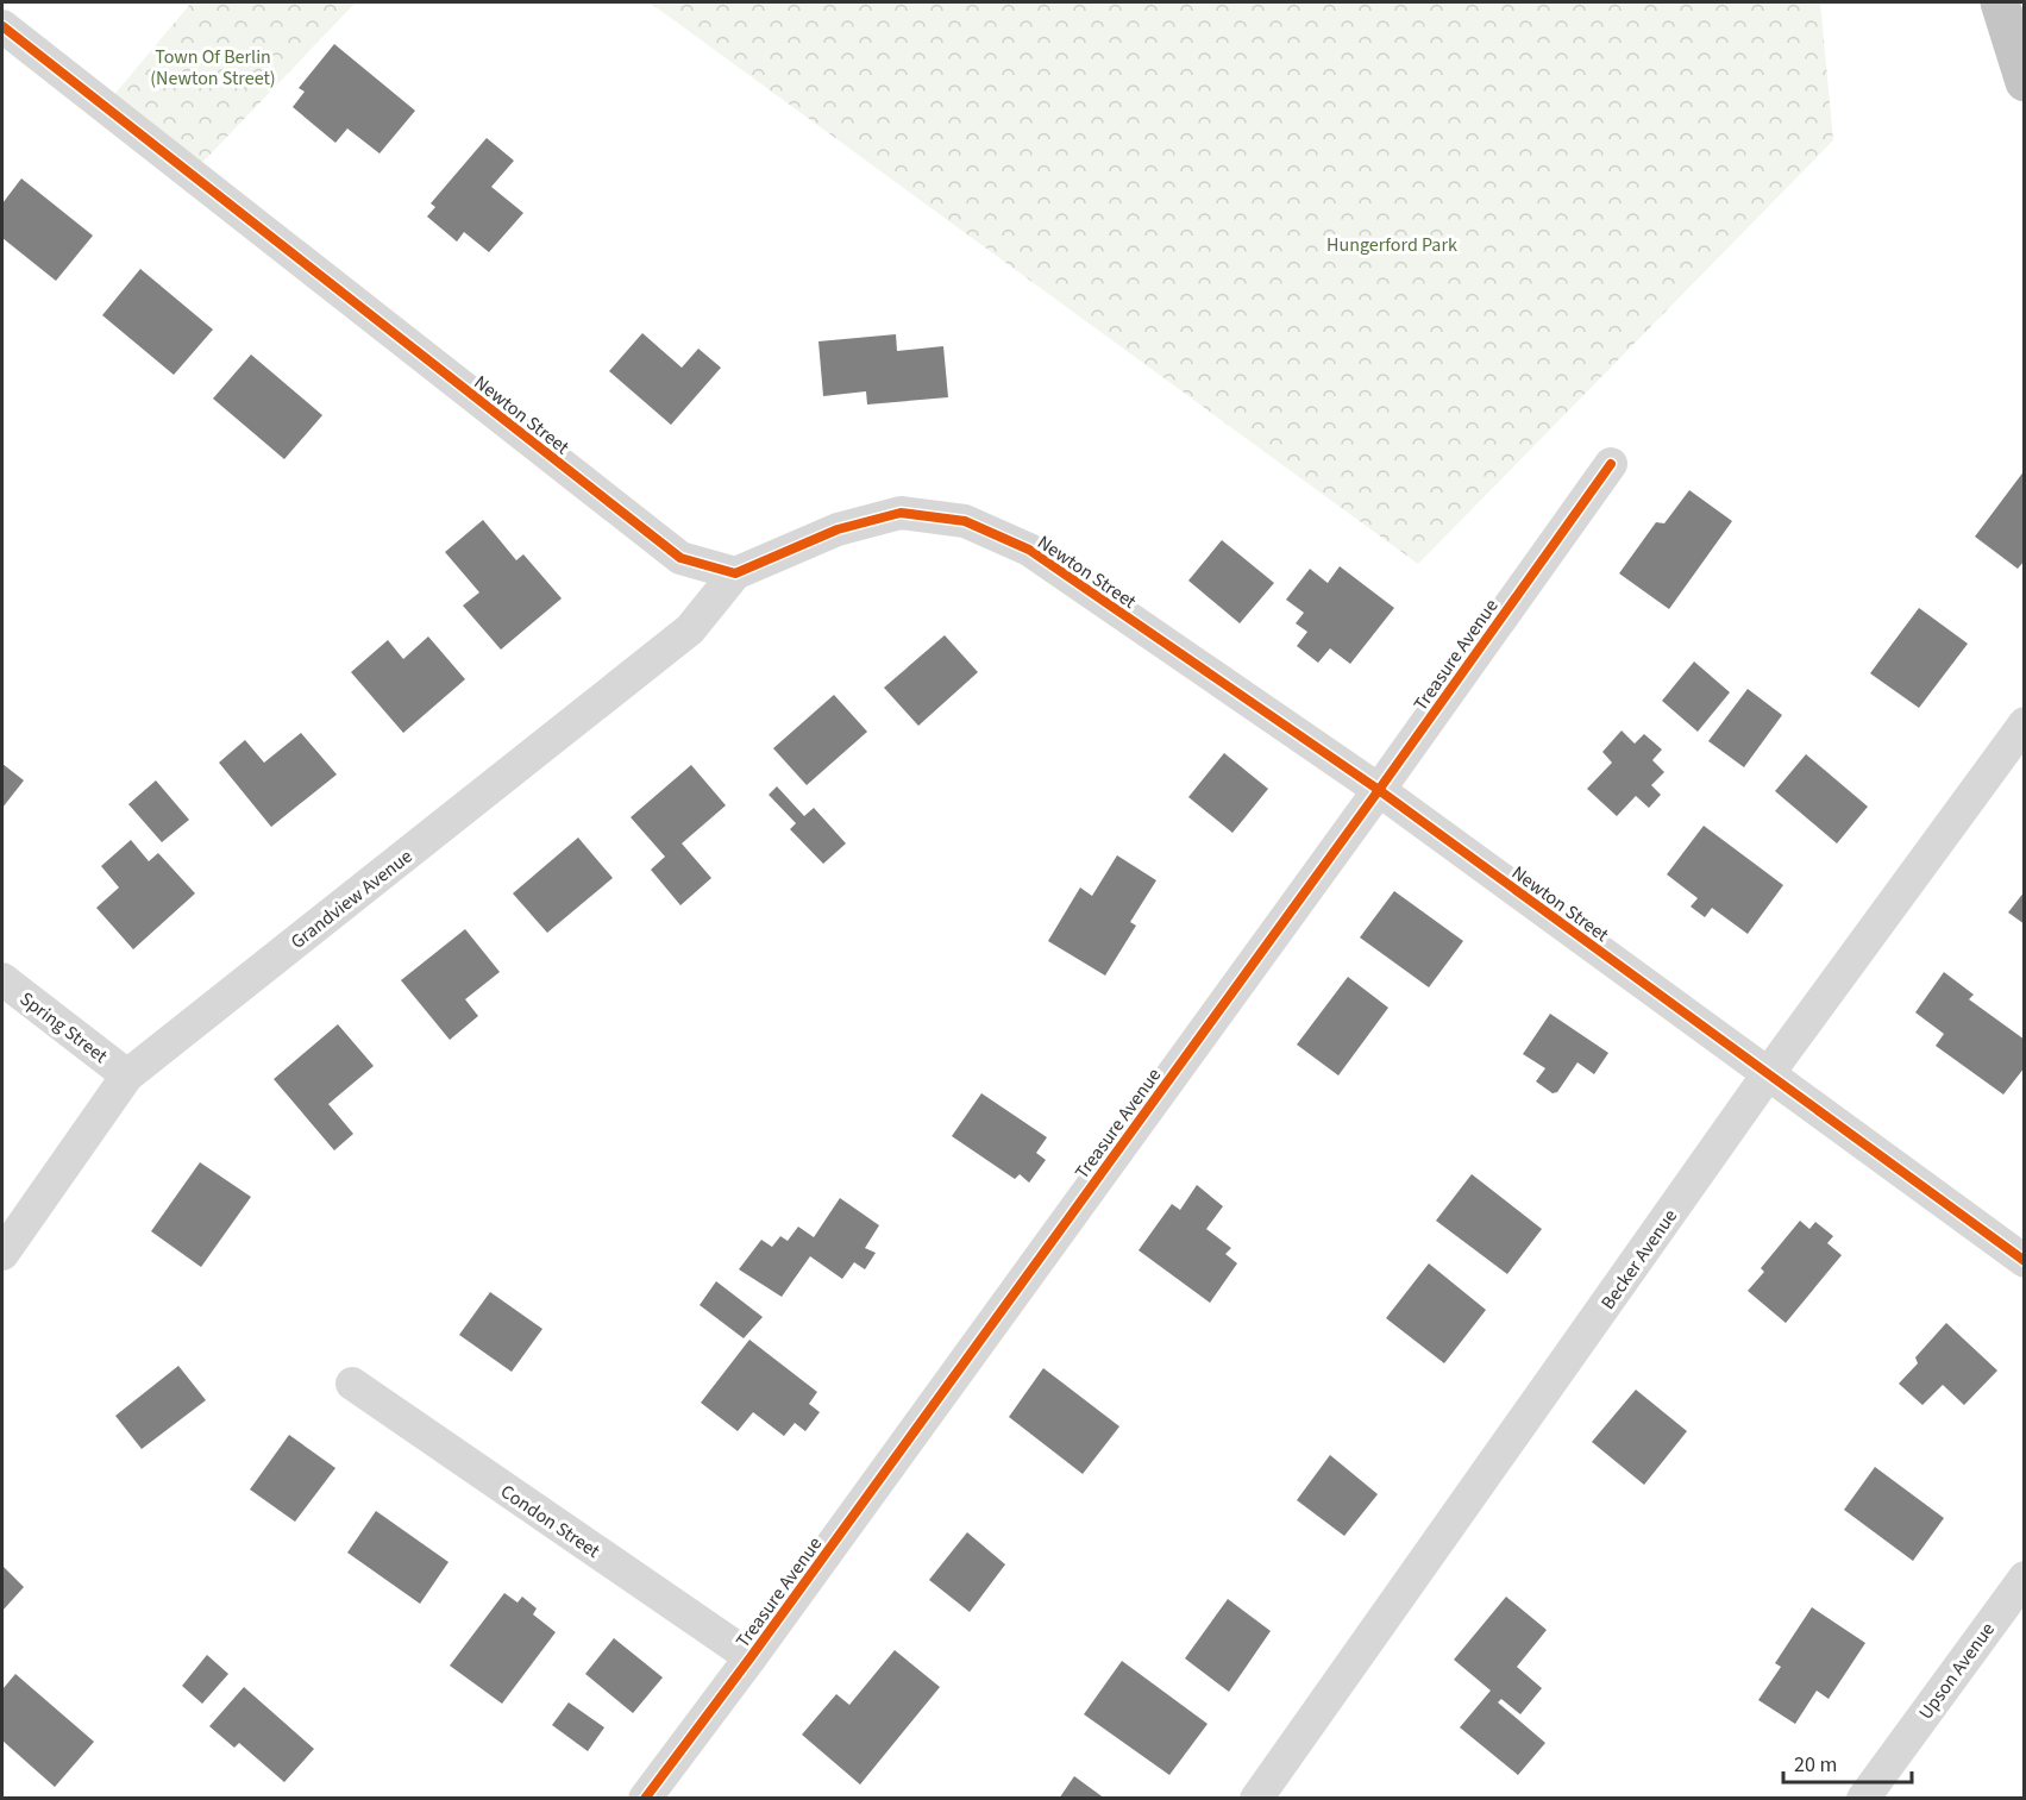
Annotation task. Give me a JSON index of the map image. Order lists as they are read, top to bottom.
{
  "streets": {
    "street": [
      "Newton Street",
      "Treasure Avenue",
      "Grandview Avenue",
      "Spring Street",
      "Becker Avenue",
      "Condon Street",
      "Upson Avenue"
    ]
  },
  "crossings": [
    ["Newton Street", "Treasure Avenue"],
    ["Newton Street", "Grandview Avenue"],
    ["Newton Street", "Becker Avenue"],
    ["Treasure Avenue", "Condon Street"],
    ["Grandview Avenue", "Spring Street"]
  ],
  "parks": ["Town Of Berlin (Newton Street)", "Hungerford Park"],
  "scale_bar": "20 m"
}
